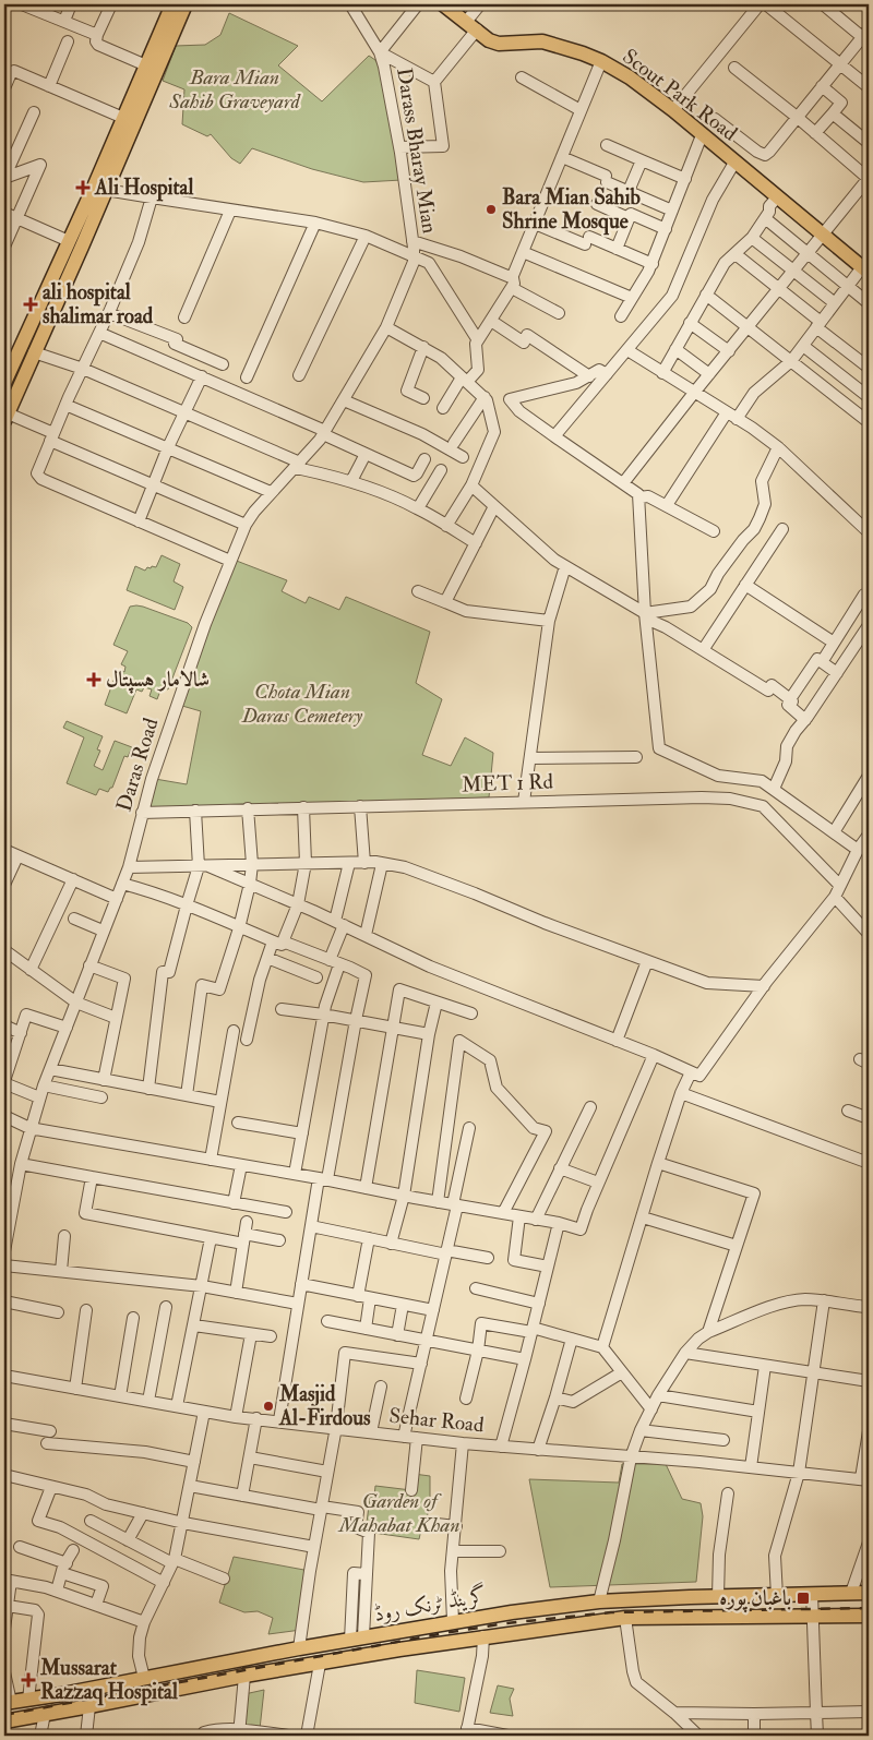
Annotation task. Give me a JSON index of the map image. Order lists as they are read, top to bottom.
{
  "streets": {
    "main road": ["Scout Park Road", "گرینڈ ٹرنک روڈ"],
    "street": [
      "Darass Bharay Mian",
      "Daras Road",
      "MET 1 Rd",
      "Sehar Road"
    ]
  },
  "crossings": [
    ["Darass Bharay Mian", "Daras Road"],
    ["Daras Road", "MET 1 Rd"]
  ],
  "parks": ["Bara Mian Sahib Graveyard", "Chota Mian Daras Cemetery", "Garden of Mahabat Khan"],
  "places": {
    "health": [
      "Ali Hospital",
      "ali hospital shalimar road",
      "شالامار ہسپتال",
      "Mussarat Razzaq Hospital"
    ],
    "other": ["Bara Mian Sahib Shrine Mosque", "Masjid Al-Firdous"],
    "transit": ["باغبان پورہ"]
  }
}
